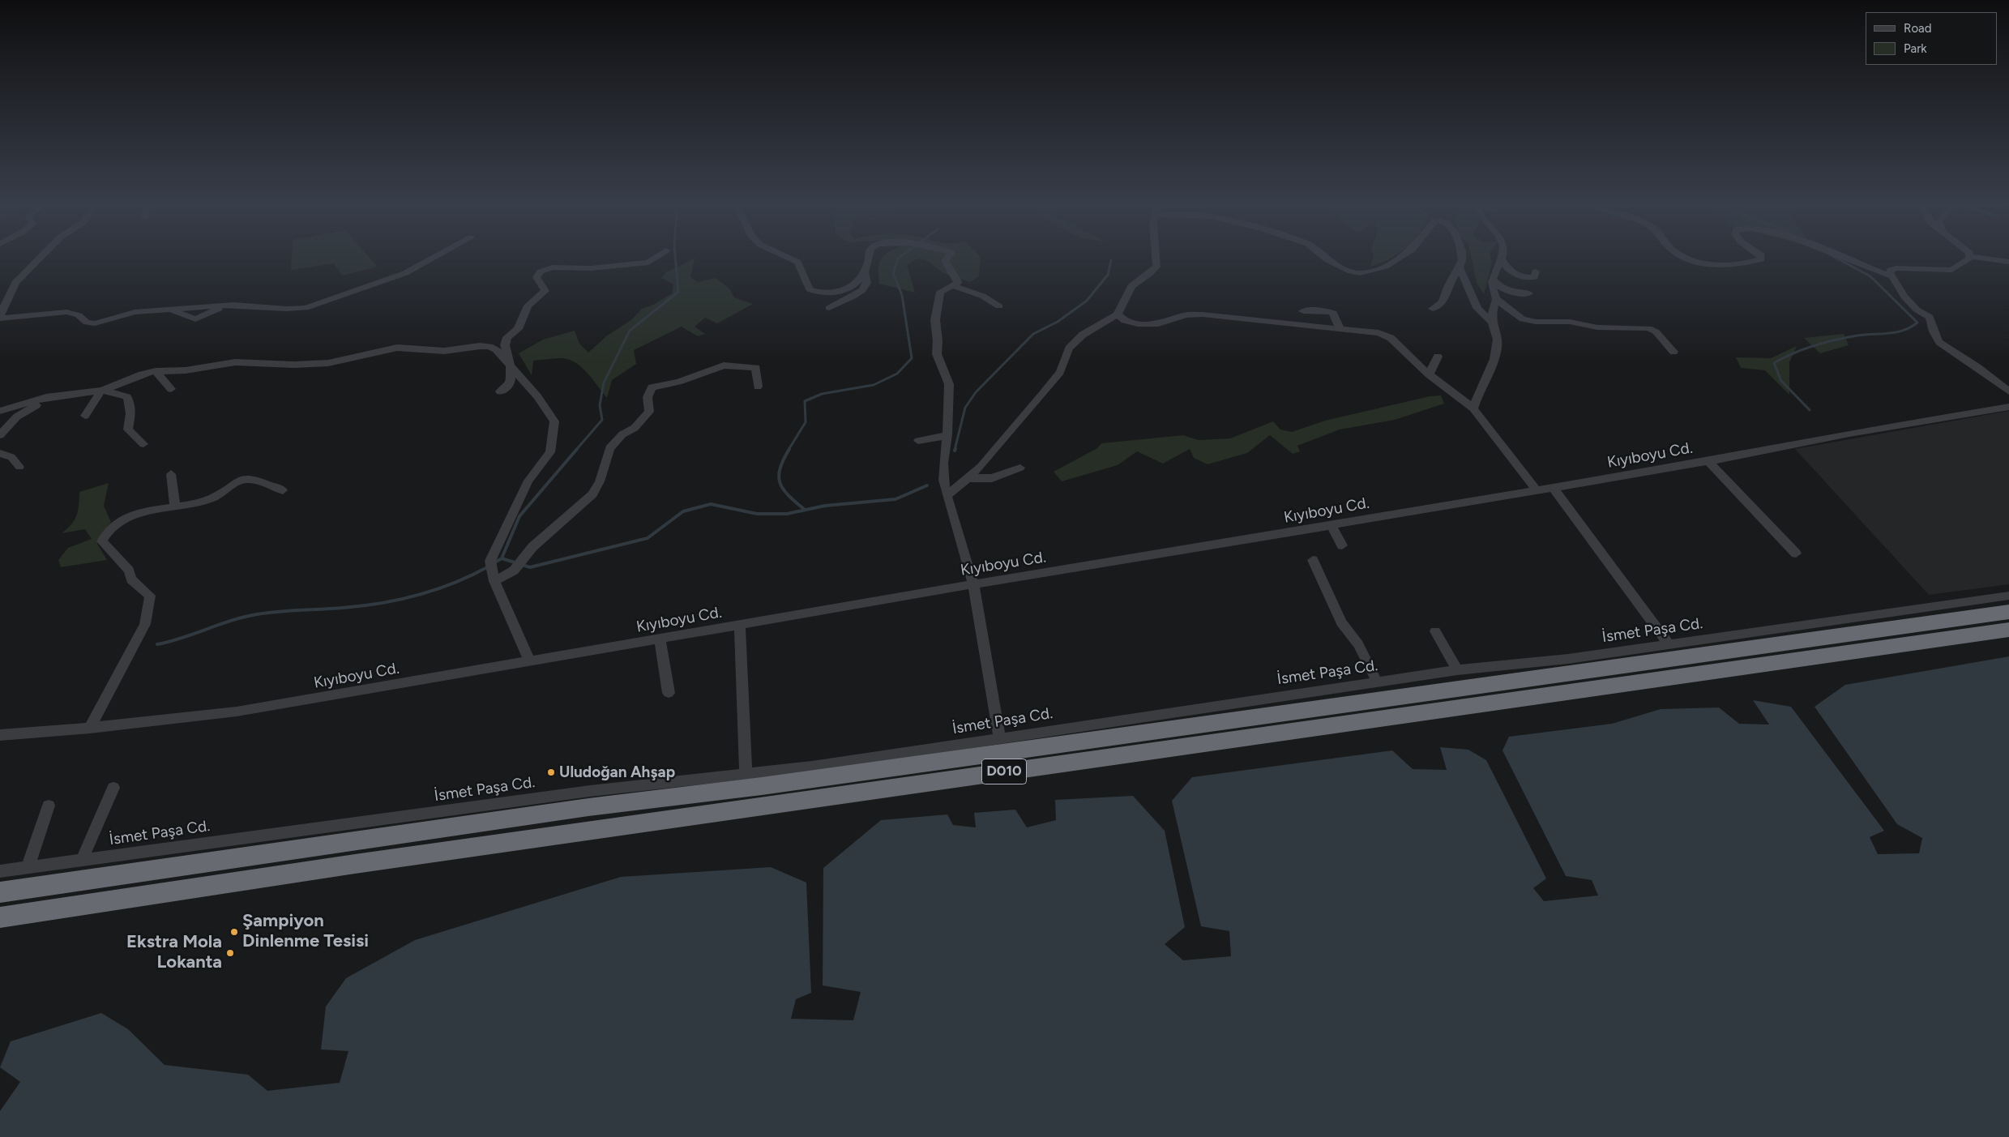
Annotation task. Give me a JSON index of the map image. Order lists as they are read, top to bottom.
{
  "streets": {
    "highway": ["D010"],
    "street": ["Kıyıboyu Cd.", "İsmet Paşa Cd."]
  },
  "places": ["Uludoǧan Ahşap", "Şampiyon Dinlenme Tesisi", "Ekstra Mola Lokanta"],
  "legend": ["Road", "Park"]
}
